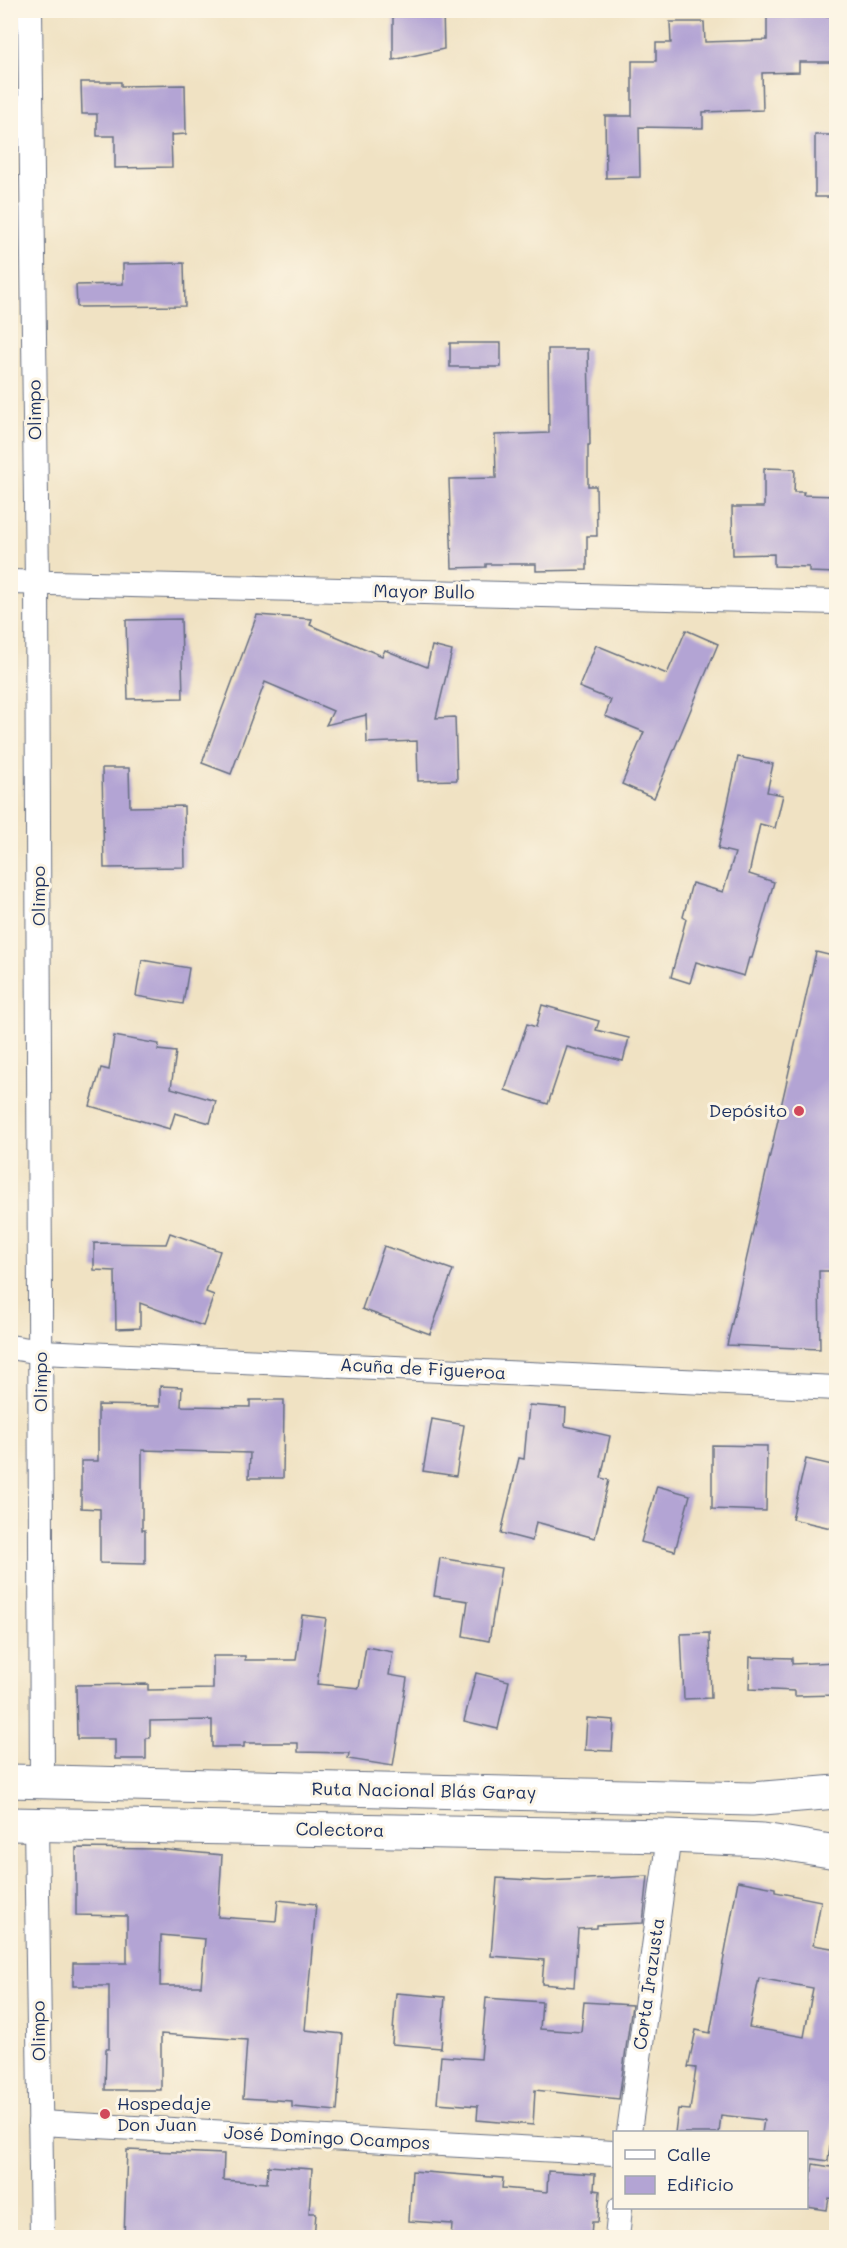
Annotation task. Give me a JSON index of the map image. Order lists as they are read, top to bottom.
{
  "streets": {
    "main road": ["Ruta Nacional Blás Garay", "Colectora"],
    "street": [
      "Olimpo",
      "Mayor Bullo",
      "Acuña de Figueroa",
      "Corta Irazusta",
      "José Domingo Ocampos"
    ]
  },
  "crossings": [
    ["Olimpo", "Mayor Bullo"],
    ["Olimpo", "Acuña de Figueroa"],
    ["Olimpo", "Ruta Nacional Blás Garay"],
    ["Olimpo", "Colectora"],
    ["Olimpo", "José Domingo Ocampos"],
    ["Colectora", "Corta Irazusta"]
  ],
  "places": ["Depósito", "Hospedaje Don Juan"],
  "legend": ["Calle", "Edificio"]
}
